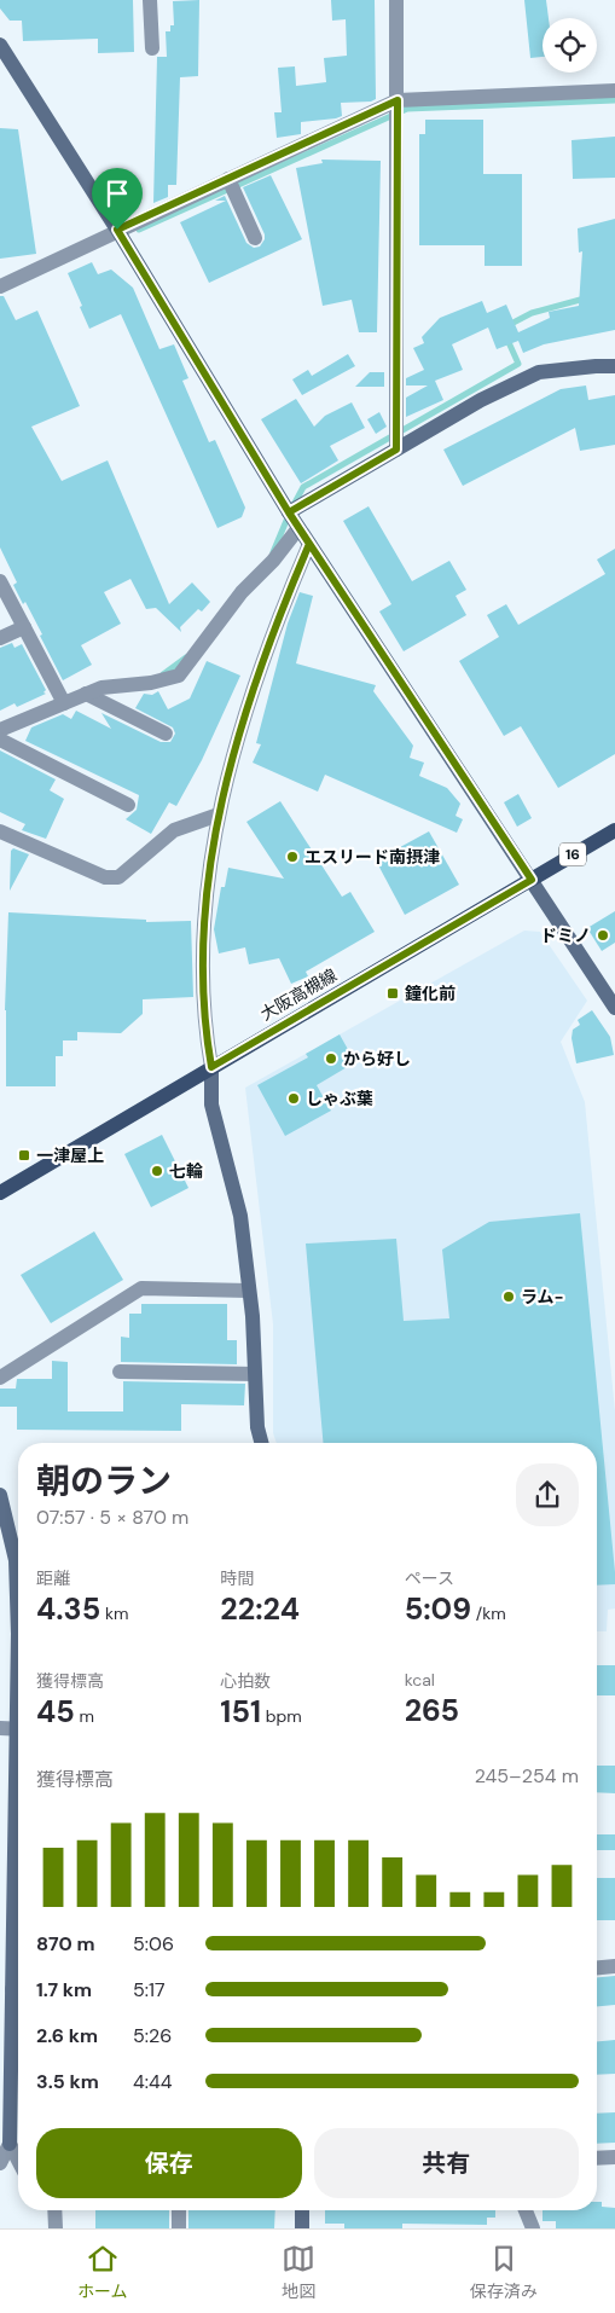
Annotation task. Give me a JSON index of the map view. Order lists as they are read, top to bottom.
{
  "streets": {
    "main road": ["16", "大阪高槻線"]
  },
  "places": {
    "other": [
      "エスリード南摂津",
      "ドミノ",
      "から好し",
      "しゃぶ葉",
      "七輪",
      "ラム−"
    ],
    "transit": ["鐘化前", "一津屋上"]
  },
  "page": {
    "heading": ["朝のラン", "07:57 · 5 × 870 m"],
    "stats": [
      ["距離", "4.35 km"],
      ["時間", "22:24"],
      ["ペース", "5:09 /km"],
      ["獲得標高", "45 m"],
      ["心拍数", "151 bpm"],
      ["kcal", "265"]
    ],
    "chart": ["獲得標高", "245–254 m"],
    "list": [
      {
        "name": "870 m",
        "note": "5:06"
      },
      {
        "name": "1.7 km",
        "note": "5:17"
      },
      {
        "name": "2.6 km",
        "note": "5:26"
      },
      {
        "name": "3.5 km",
        "note": "4:44"
      }
    ],
    "buttons": ["保存", "共有"],
    "tabs": ["ホーム", "地図", "保存済み"]
  }
}
